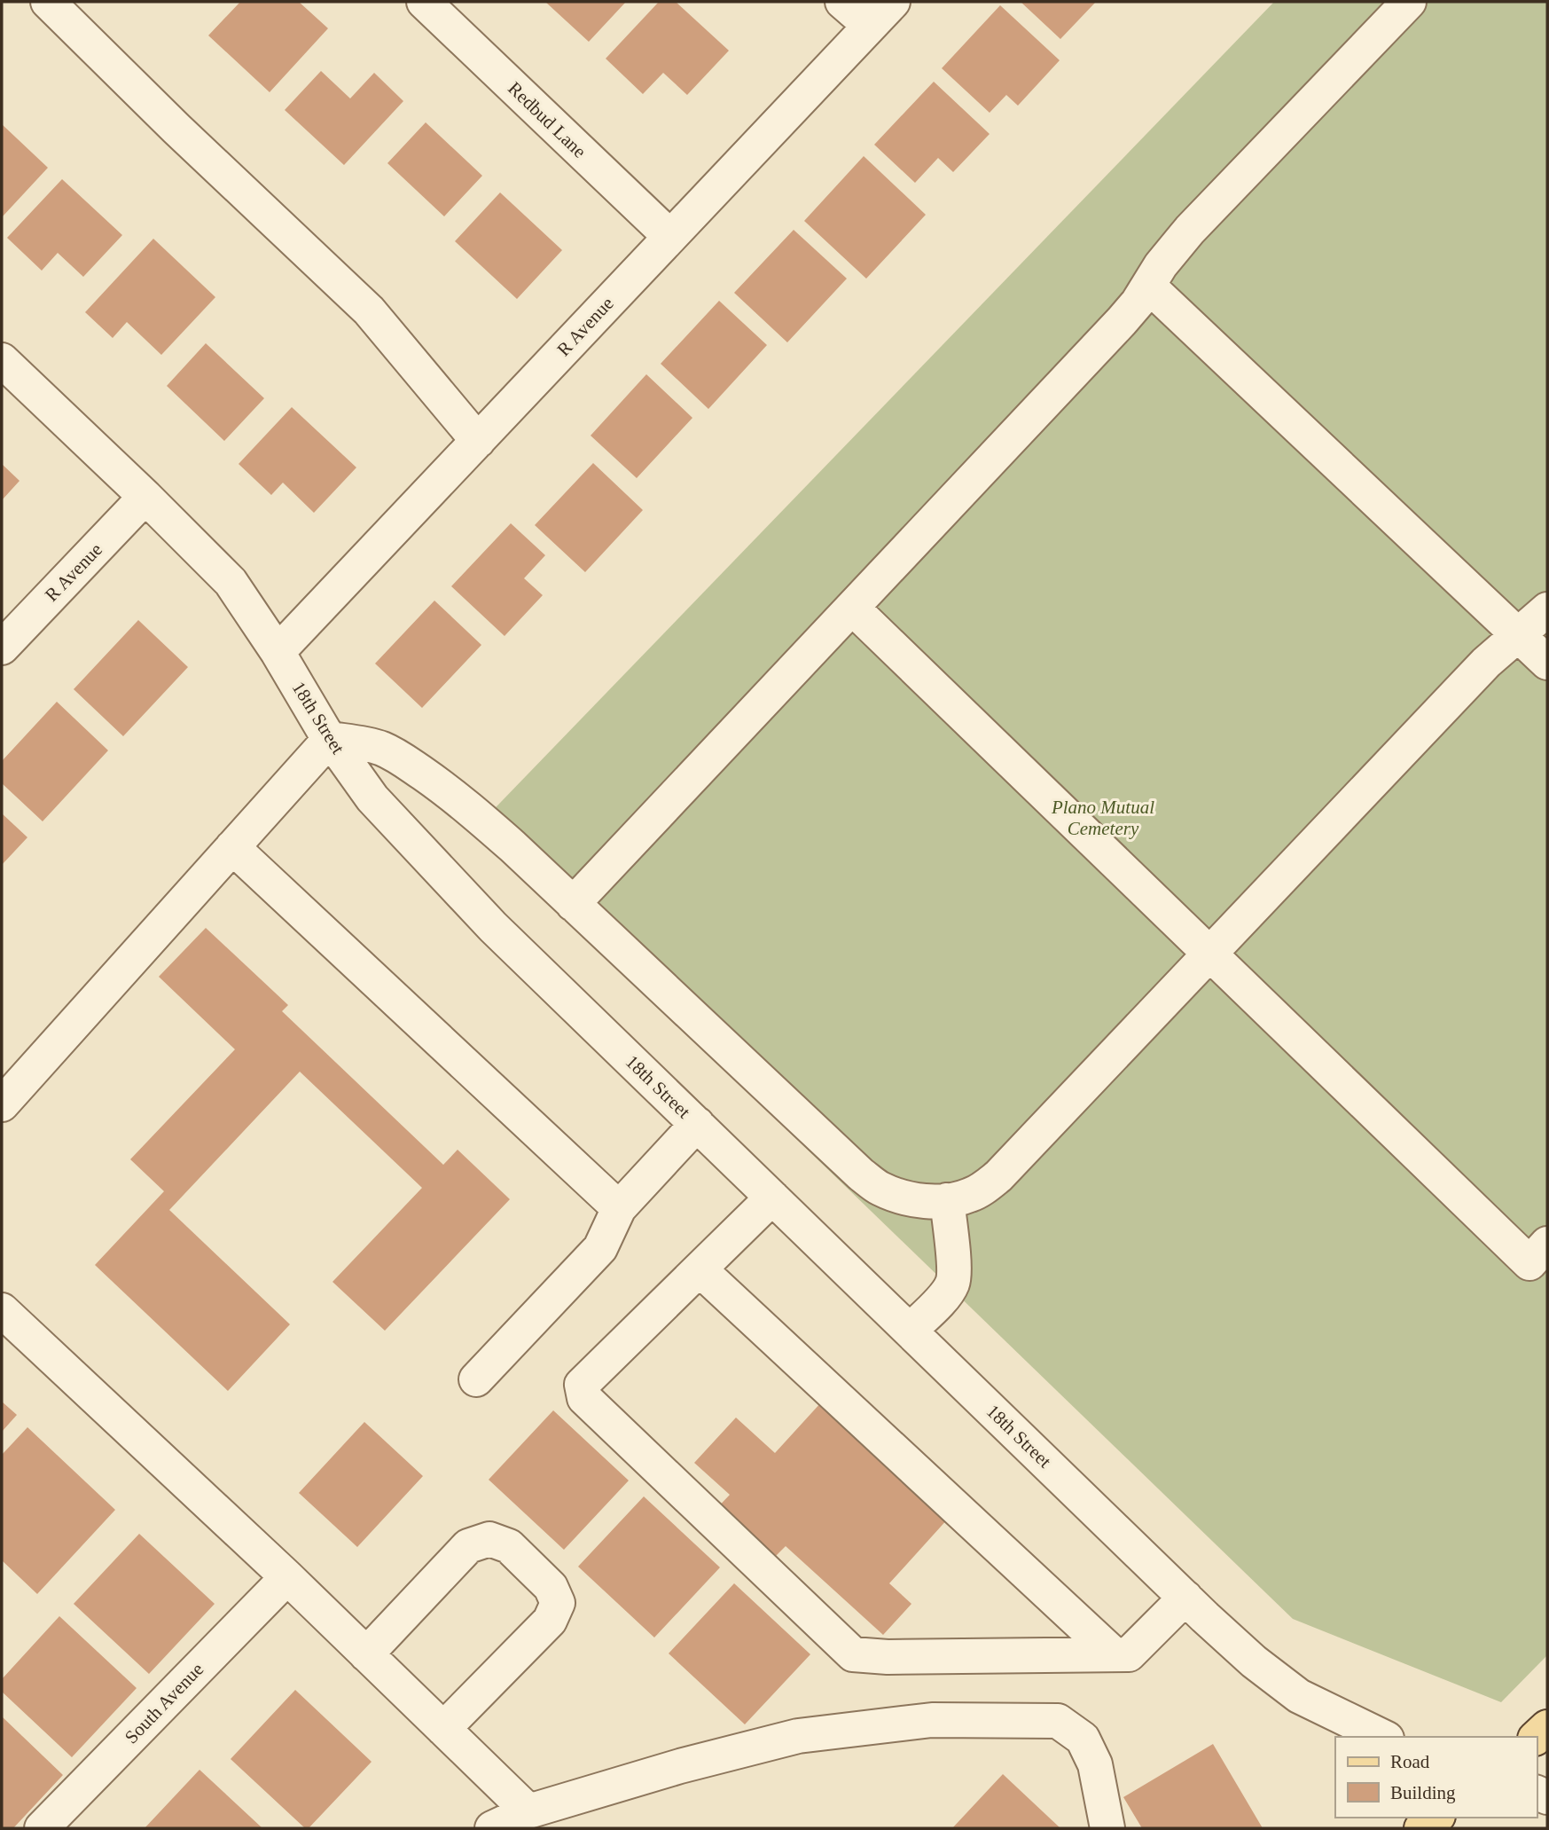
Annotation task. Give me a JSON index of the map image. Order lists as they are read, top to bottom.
{
  "streets": {
    "street": [
      "Redbud Lane",
      "R Avenue",
      "18th Street",
      "South Avenue"
    ]
  },
  "crossings": [
    ["Redbud Lane", "R Avenue"],
    ["R Avenue", "18th Street"]
  ],
  "parks": ["Plano Mutual Cemetery"],
  "legend": ["Road", "Building"]
}
